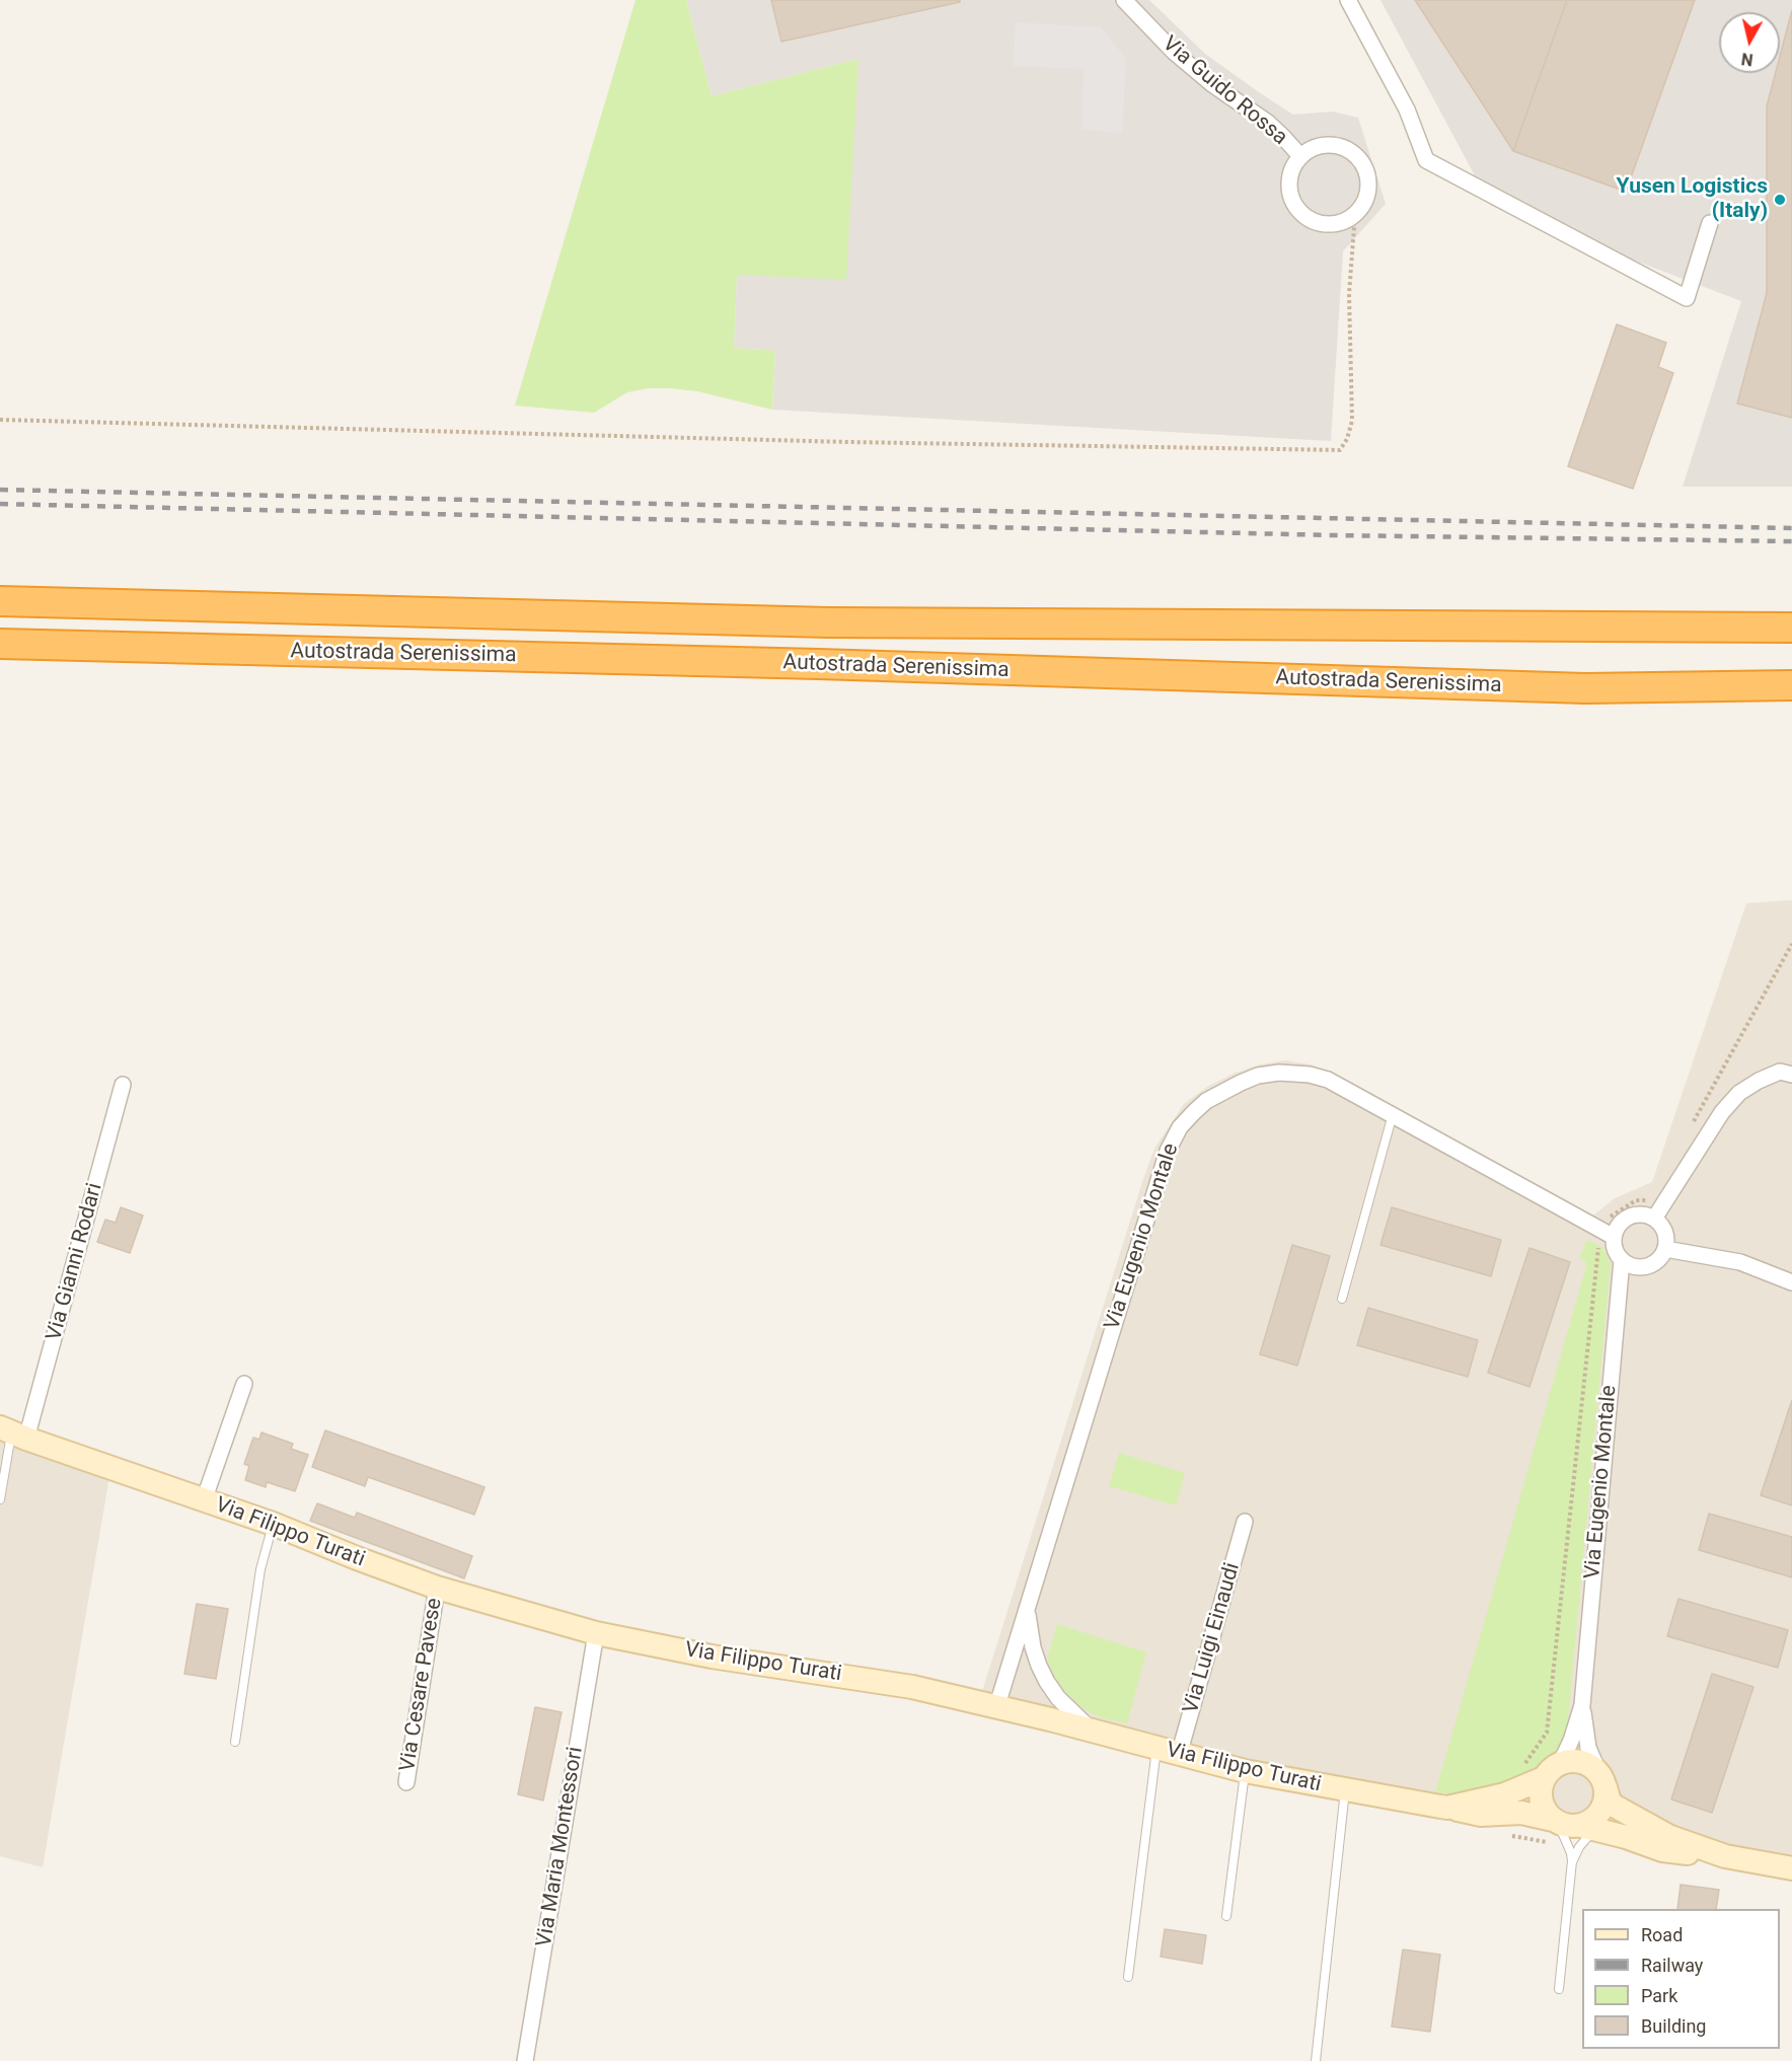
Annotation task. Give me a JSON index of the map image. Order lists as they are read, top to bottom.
{
  "streets": {
    "highway": ["Autostrada Serenissima"],
    "street": [
      "Via Guido Rossa",
      "Via Eugenio Montale",
      "Via Gianni Rodari",
      "Via Filippo Turati",
      "Via Luigi Einaudi",
      "Via Cesare Pavese",
      "Via Maria Montessori"
    ]
  },
  "crossings": [
    ["Via Eugenio Montale", "Via Filippo Turati"],
    ["Via Gianni Rodari", "Via Filippo Turati"],
    ["Via Filippo Turati", "Via Luigi Einaudi"],
    ["Via Filippo Turati", "Via Cesare Pavese"],
    ["Via Filippo Turati", "Via Maria Montessori"]
  ],
  "places": ["Yusen Logistics (Italy)"],
  "legend": [
    "Road",
    "Railway",
    "Park",
    "Building"
  ],
  "north": "bottom"
}
